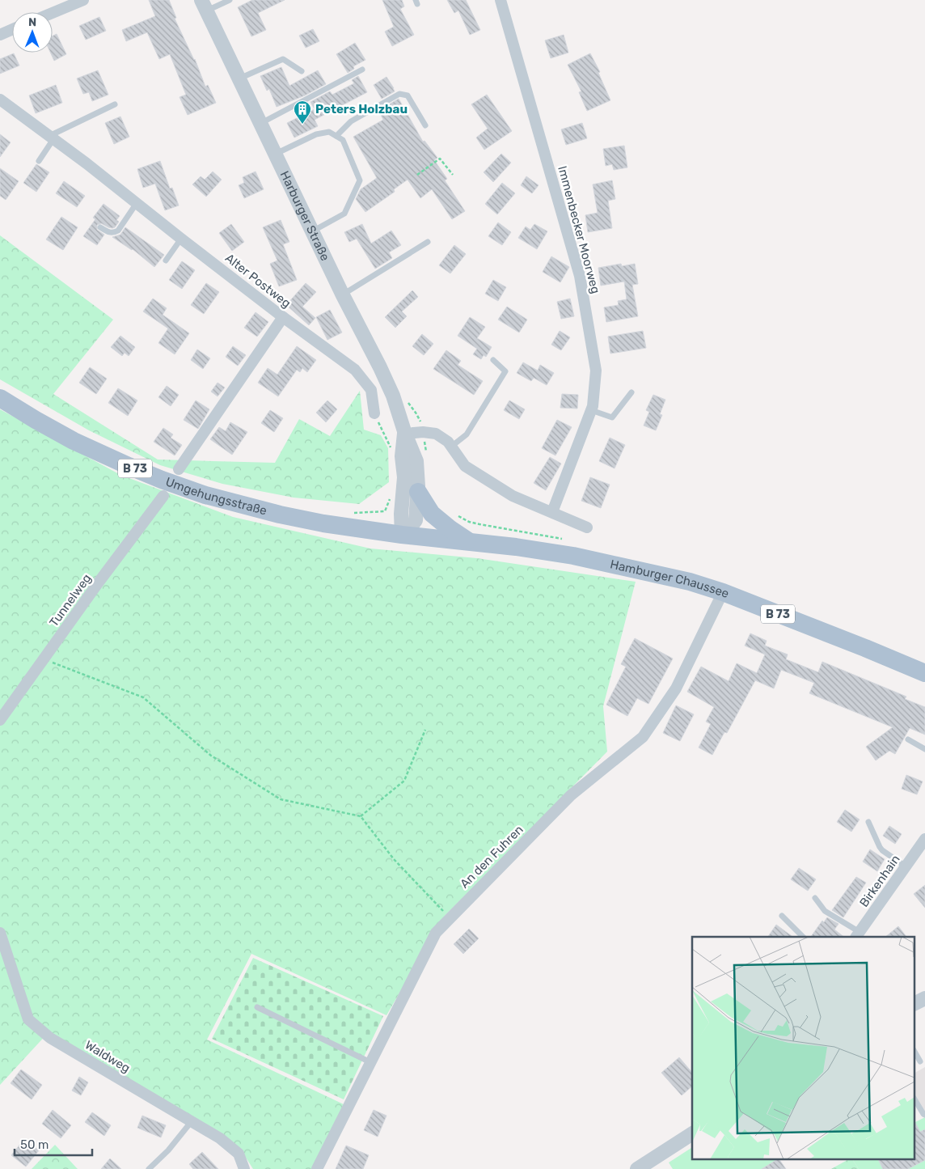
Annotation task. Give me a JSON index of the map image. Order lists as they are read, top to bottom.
{
  "streets": {
    "main road": ["B 73", "Umgehungsstraße", "Hamburger Chaussee"],
    "street": [
      "Harburger Straße",
      "Immenbecker Moorweg",
      "Alter Postweg",
      "Tunnelweg",
      "An den Fuhren",
      "Birkenhain",
      "Waldweg"
    ]
  },
  "crossings": [
    ["Harburger Straße", "Umgehungsstraße"],
    ["Harburger Straße", "Hamburger Chaussee"],
    ["Umgehungsstraße", "Hamburger Chaussee"],
    ["Hamburger Chaussee", "An den Fuhren"]
  ],
  "places": {
    "building": ["Peters Holzbau"]
  },
  "scale_bar": "50 m",
  "north": "top"
}
